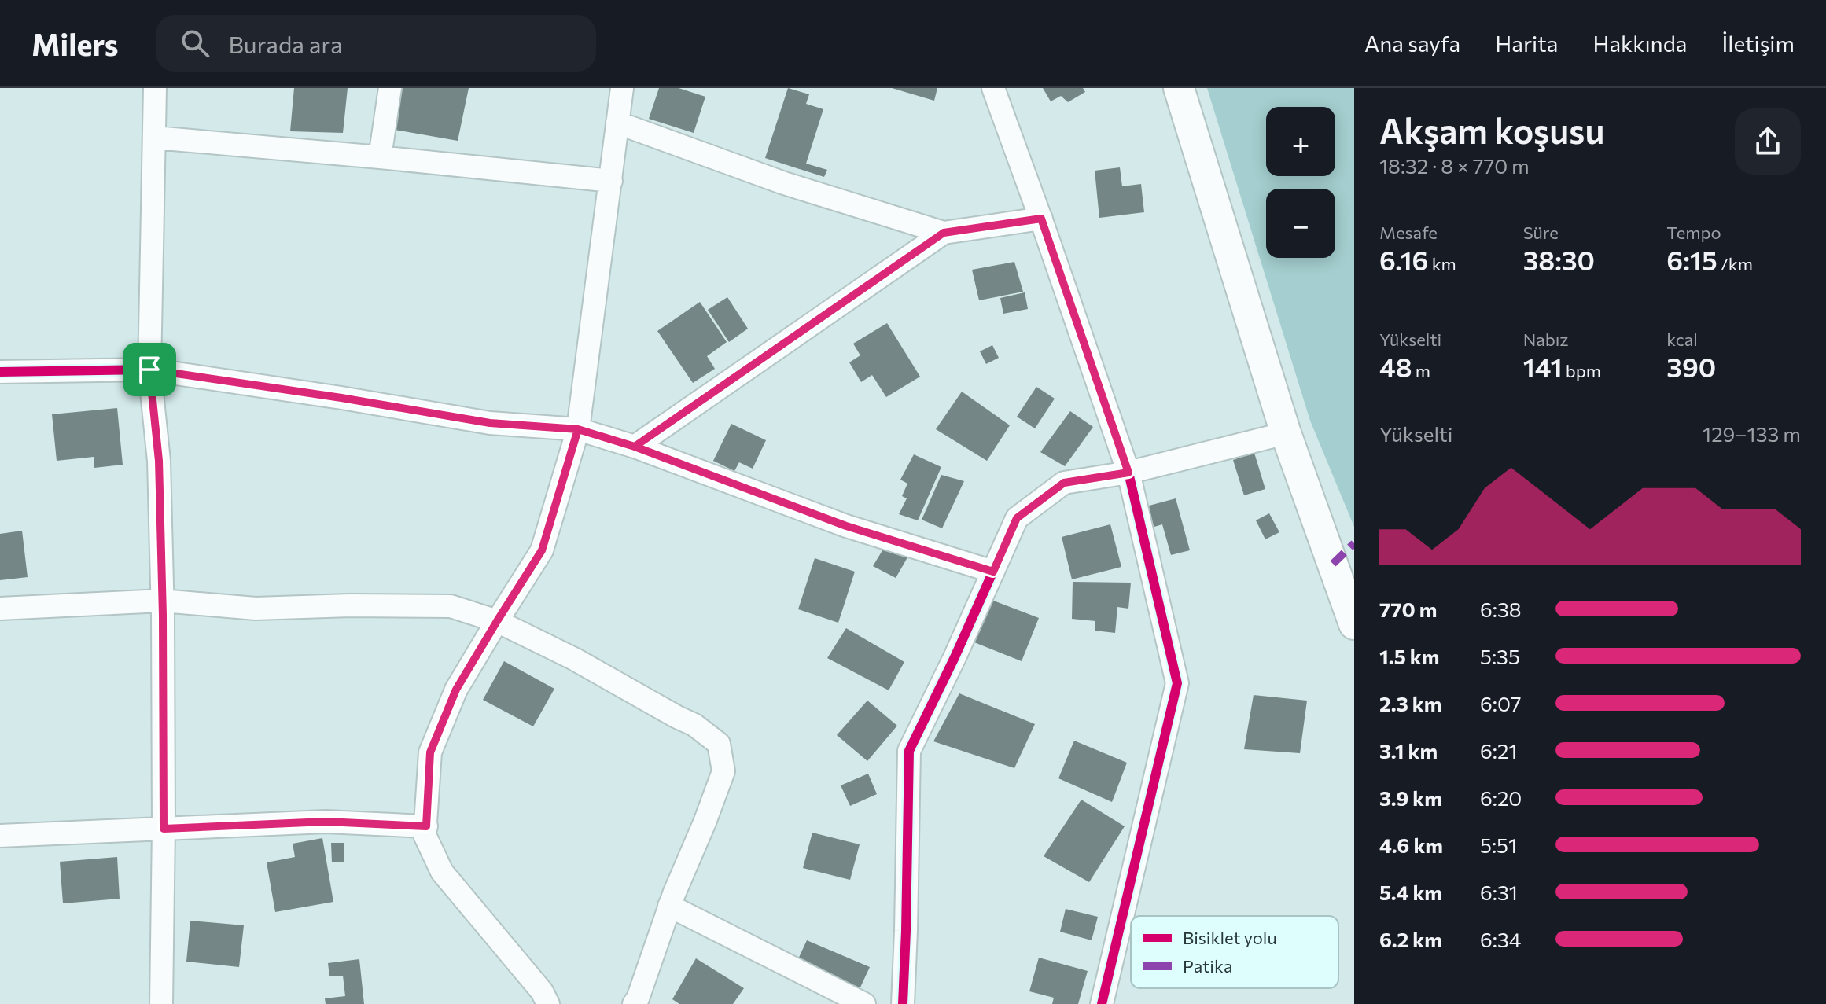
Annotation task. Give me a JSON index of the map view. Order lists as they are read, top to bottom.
{
  "legend": ["Bisiklet yolu", "Patika"],
  "page": {
    "header": "Milers",
    "search": "Burada ara",
    "nav": [
      "Ana sayfa",
      "Harita",
      "Hakkında",
      "İletişim"
    ],
    "heading": ["Akşam koşusu", "18:32 · 8 × 770 m"],
    "map_buttons": ["+", "−"],
    "stats": [
      ["Mesafe", "6.16 km"],
      ["Süre", "38:30"],
      ["Tempo", "6:15 /km"],
      ["Yükselti", "48 m"],
      ["Nabız", "141 bpm"],
      ["kcal", "390"]
    ],
    "chart": ["Yükselti", "129–133 m"],
    "list": [
      {
        "name": "770 m",
        "note": "6:38"
      },
      {
        "name": "1.5 km",
        "note": "5:35"
      },
      {
        "name": "2.3 km",
        "note": "6:07"
      },
      {
        "name": "3.1 km",
        "note": "6:21"
      },
      {
        "name": "3.9 km",
        "note": "6:20"
      },
      {
        "name": "4.6 km",
        "note": "5:51"
      },
      {
        "name": "5.4 km",
        "note": "6:31"
      },
      {
        "name": "6.2 km",
        "note": "6:34"
      }
    ]
  }
}
